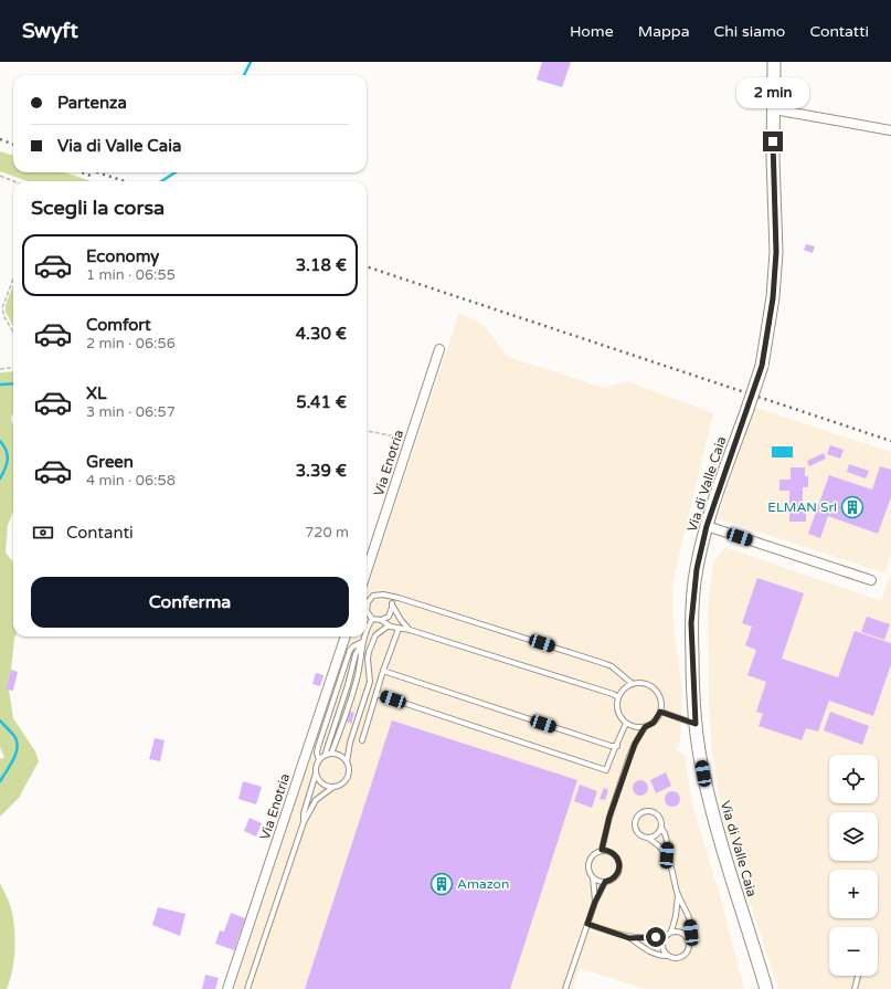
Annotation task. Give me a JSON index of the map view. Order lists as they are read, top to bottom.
{
  "streets": {
    "street": ["Via Enotria", "Via di Valle Caia"]
  },
  "places": {
    "building": ["ELMAN Srl", "Amazon"]
  },
  "page": {
    "header": "Swyft",
    "nav": [
      "Home",
      "Mappa",
      "Chi siamo",
      "Contatti"
    ],
    "banner": ["Partenza", "Via di Valle Caia"],
    "bubble": "2 min",
    "heading": "Scegli la corsa",
    "list": [
      {
        "name": "Economy",
        "note": "1 min · 06:55",
        "value": "3.18 €"
      },
      {
        "name": "Comfort",
        "note": "2 min · 06:56",
        "value": "4.30 €"
      },
      {
        "name": "XL",
        "note": "3 min · 06:57",
        "value": "5.41 €"
      },
      {
        "name": "Green",
        "note": "4 min · 06:58",
        "value": "3.39 €"
      }
    ],
    "pay": ["Contanti", "720 m"],
    "buttons": "Conferma",
    "map_buttons": ["+", "−"]
  }
}
